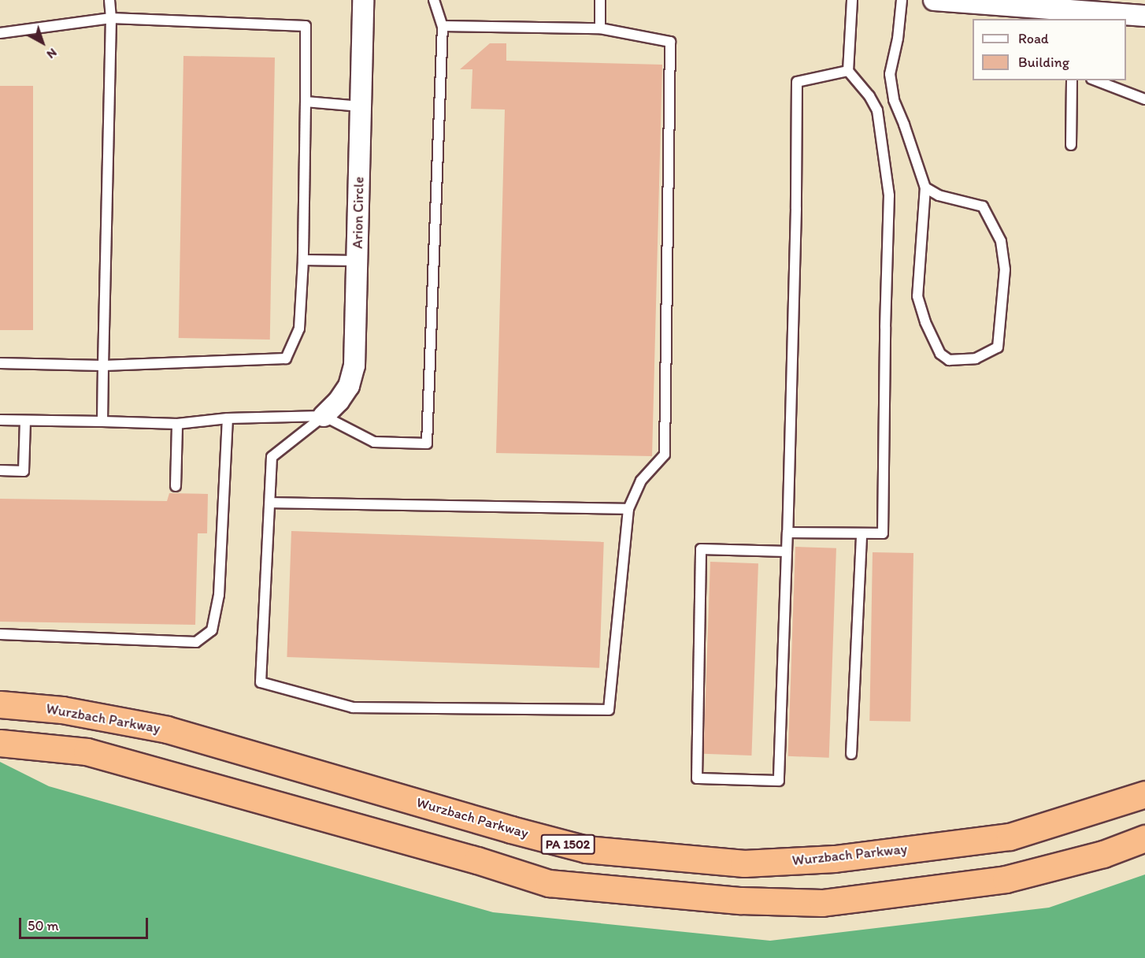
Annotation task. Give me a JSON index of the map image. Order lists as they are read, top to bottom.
{
  "streets": {
    "highway": ["Wurzbach Parkway", "PA 1502"],
    "street": ["Arion Circle"]
  },
  "legend": ["Road", "Building"],
  "scale_bar": "50 m",
  "north": "bottom right"
}
